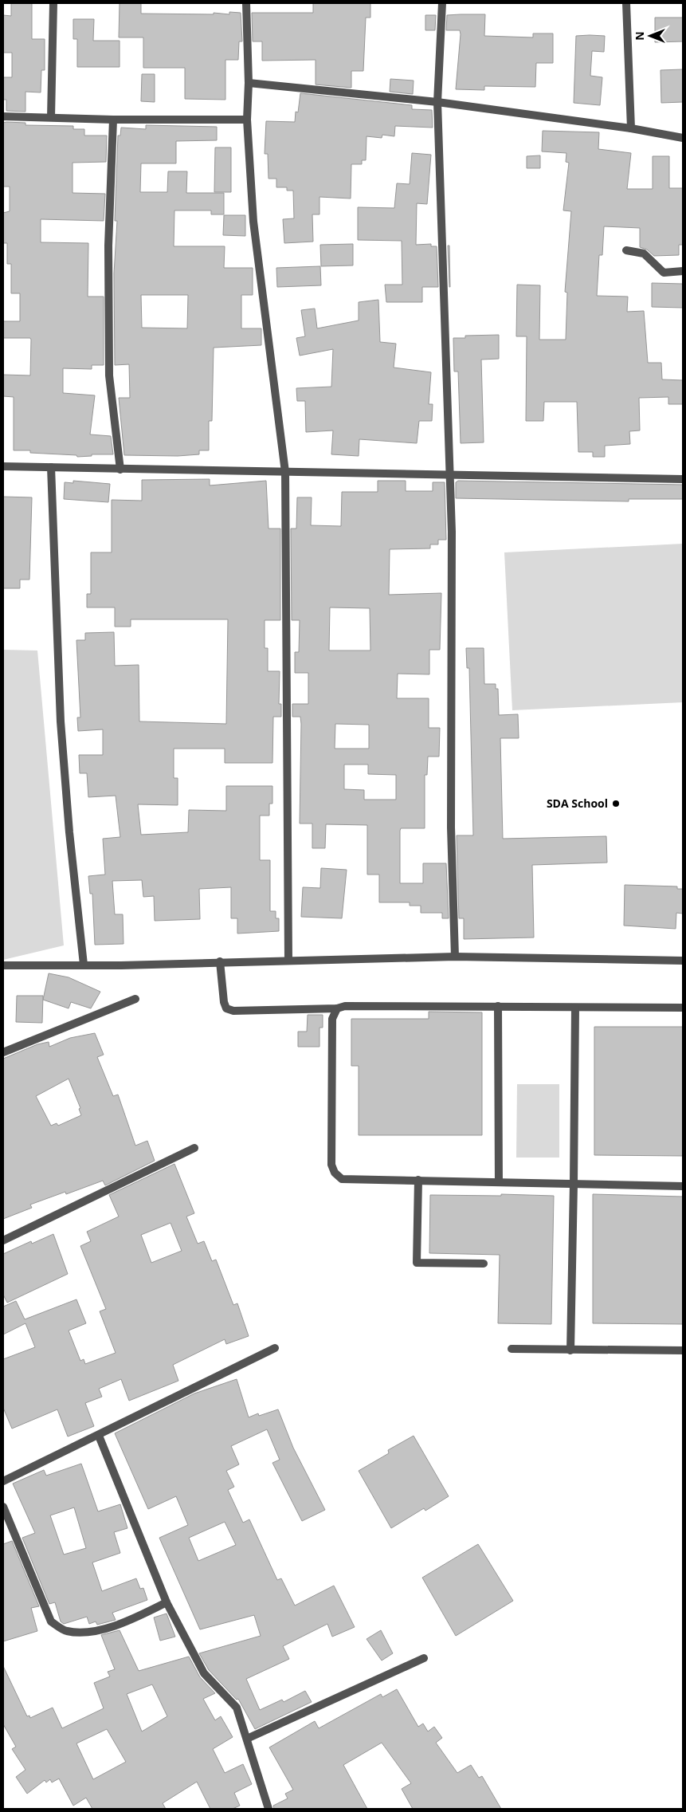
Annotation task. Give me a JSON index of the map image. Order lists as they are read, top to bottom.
{
  "places": ["SDA School"],
  "north": "left"
}
